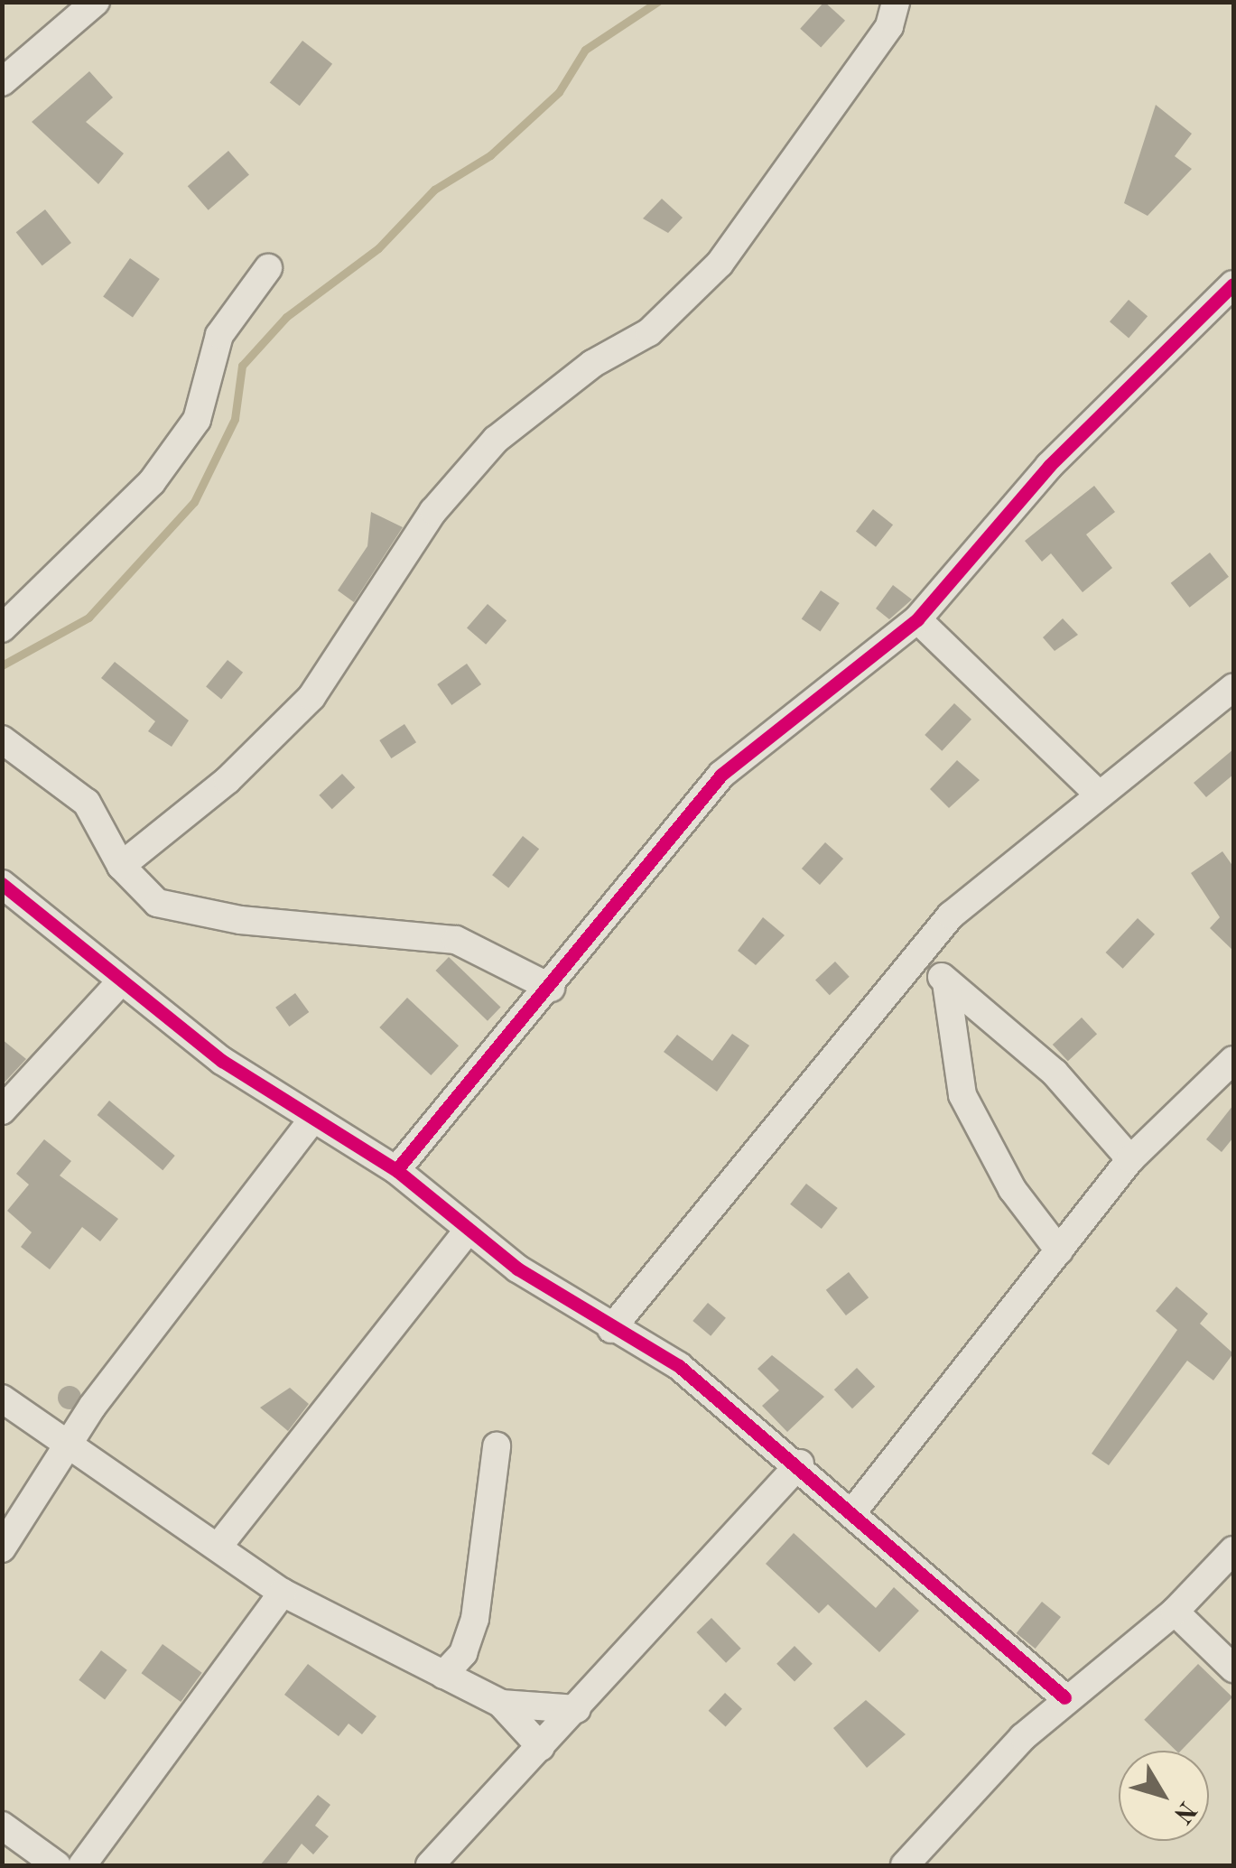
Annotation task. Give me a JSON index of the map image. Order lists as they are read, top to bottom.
{
  "north": "bottom right"
}
